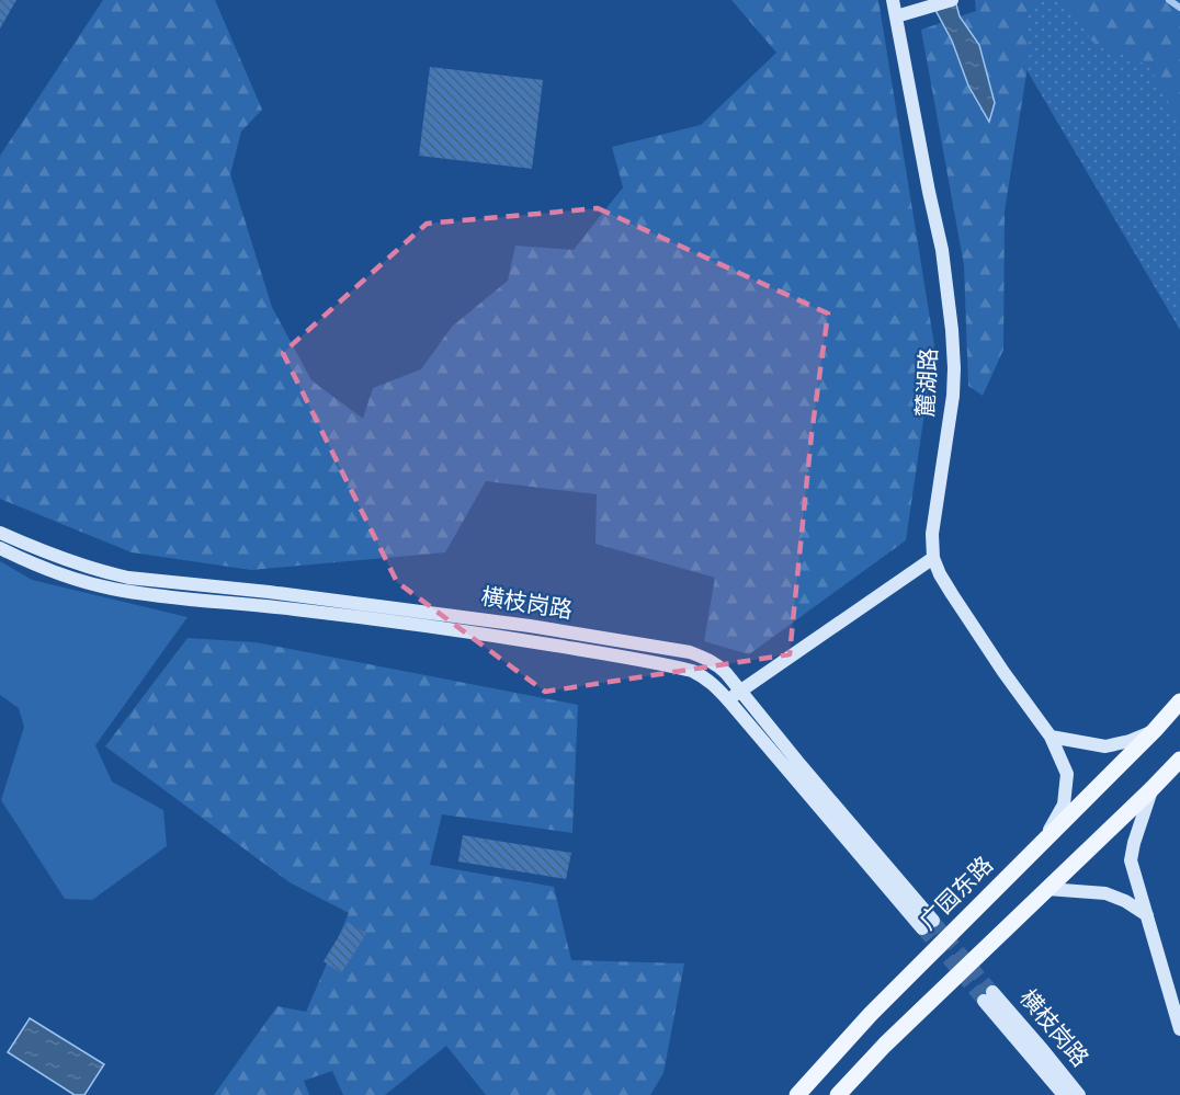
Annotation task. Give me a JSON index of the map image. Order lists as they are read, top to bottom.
{
  "streets": {
    "main road": ["麓湖路", "横枝岗路", "广园东路"]
  },
  "crossings": [
    ["麓湖路", "广园东路"]
  ]
}
